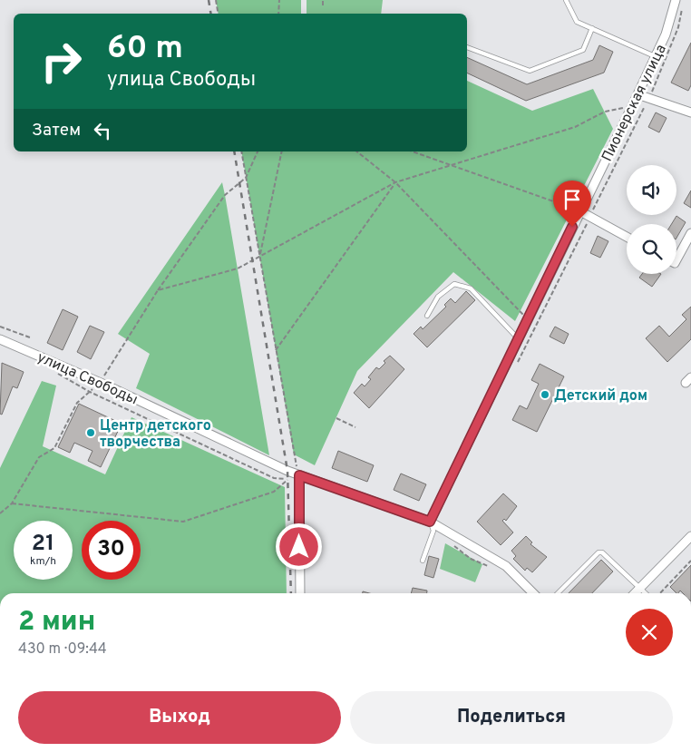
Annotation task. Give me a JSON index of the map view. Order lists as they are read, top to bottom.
{
  "streets": {
    "street": ["Пионерская улица", "улица Свободы"]
  },
  "crossings": [
    ["Пионерская улица", "улица Свободы"]
  ],
  "places": ["Детский дом", "Центр детского творчества"],
  "page": {
    "turn": ["60 m", "улица Свободы"],
    "then": "Затем",
    "speed": "21 km/h",
    "limit": "30",
    "heading": ["2 мин", "430 m · 09:44"],
    "buttons": ["Выход", "Поделиться"]
  }
}
